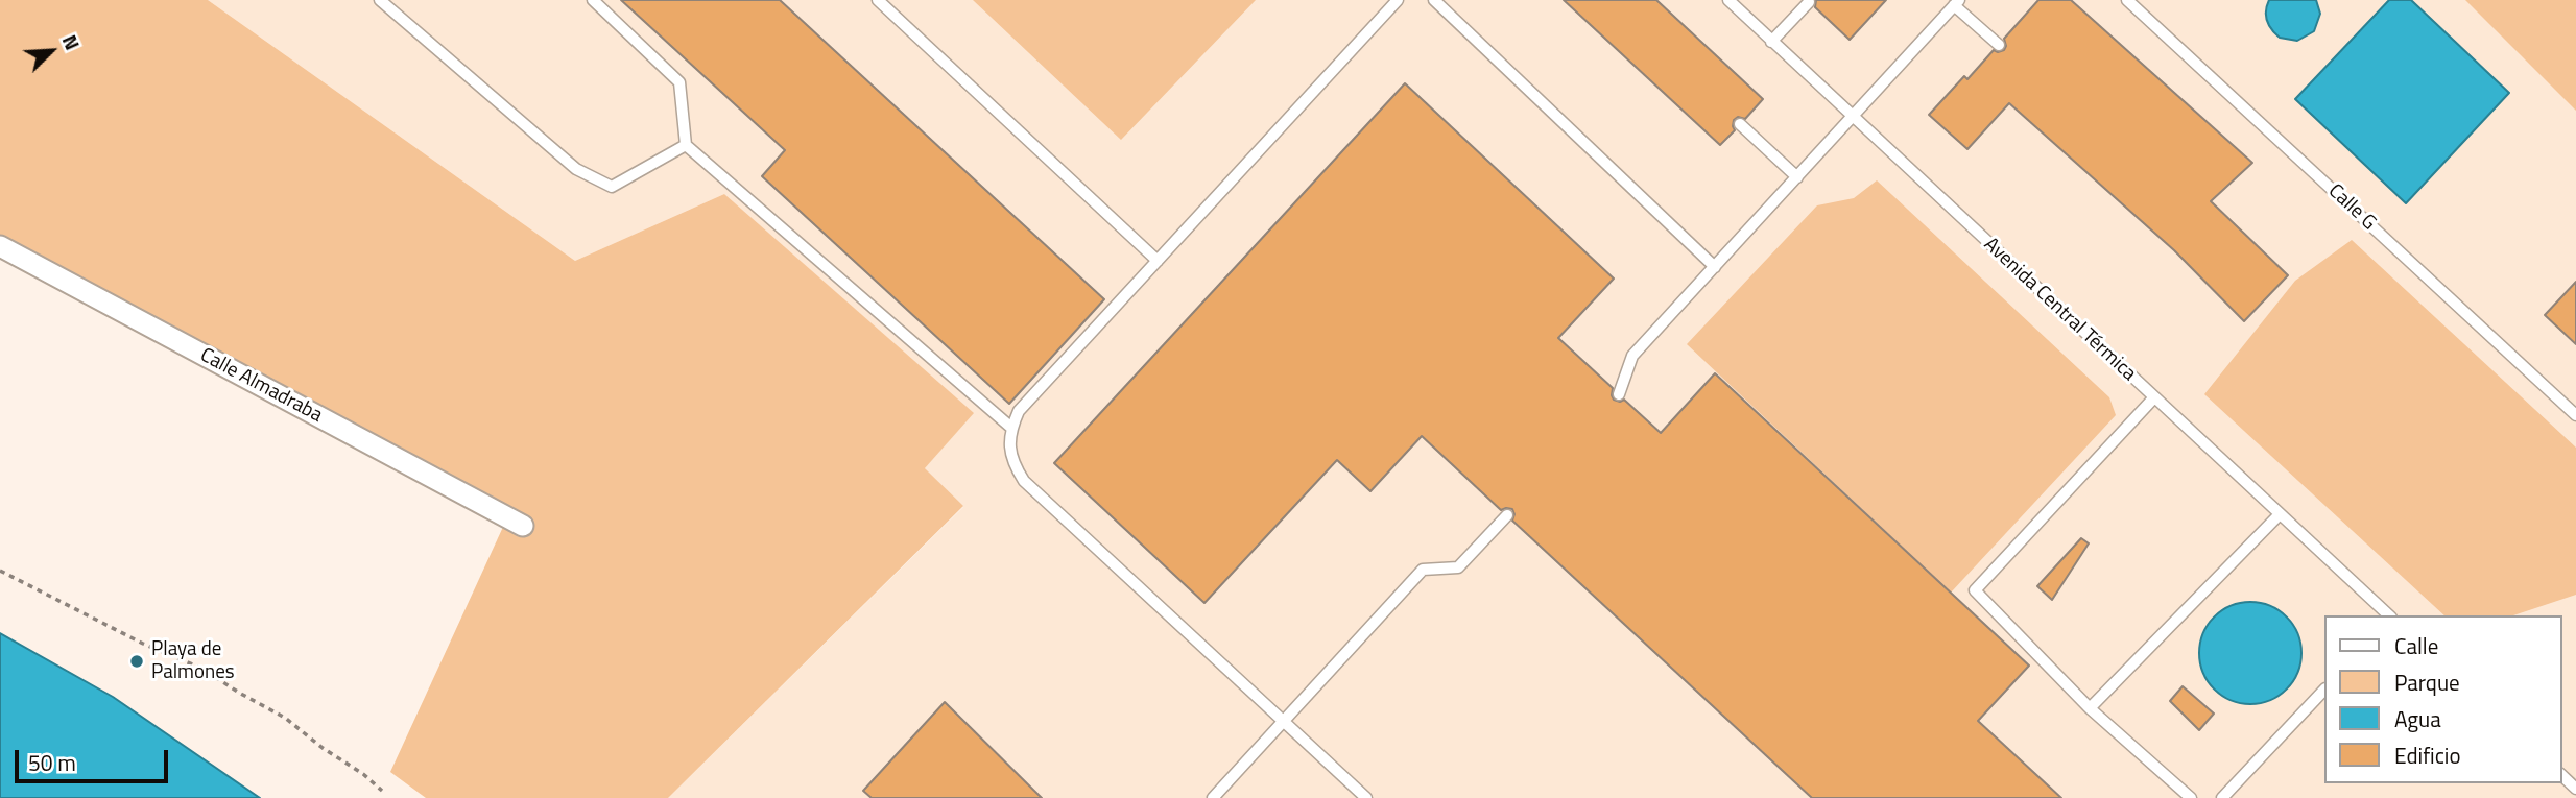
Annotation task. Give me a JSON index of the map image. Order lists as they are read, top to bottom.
{
  "streets": {
    "street": ["Calle Almadraba"],
    "lane": ["Calle G", "Avenida Central Térmica"]
  },
  "places": ["Playa de Palmones"],
  "legend": [
    "Calle",
    "Parque",
    "Agua",
    "Edificio"
  ],
  "scale_bar": "50 m",
  "north": "top right"
}
